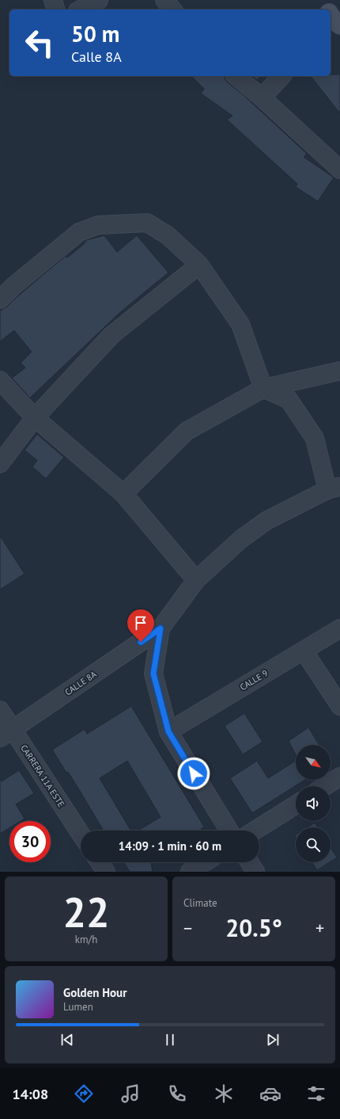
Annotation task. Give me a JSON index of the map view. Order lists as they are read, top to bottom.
{
  "streets": {
    "street": ["CALLE 9", "CALLE 8A", "CARRERA 11A ESTE"]
  },
  "crossings": [
    ["CALLE 8A", "CARRERA 11A ESTE"]
  ],
  "north": "bottom right",
  "page": {
    "turn": ["50 m", "Calle 8A"],
    "limit": "30",
    "trip": "14:09 · 1 min · 60 m",
    "tile": [
      ["22", "km/h"],
      "Climate"
    ],
    "heat": ["−", "20.5°", "+"],
    "song": ["Golden Hour", "Lumen"],
    "tabs": "14:08"
  }
}
